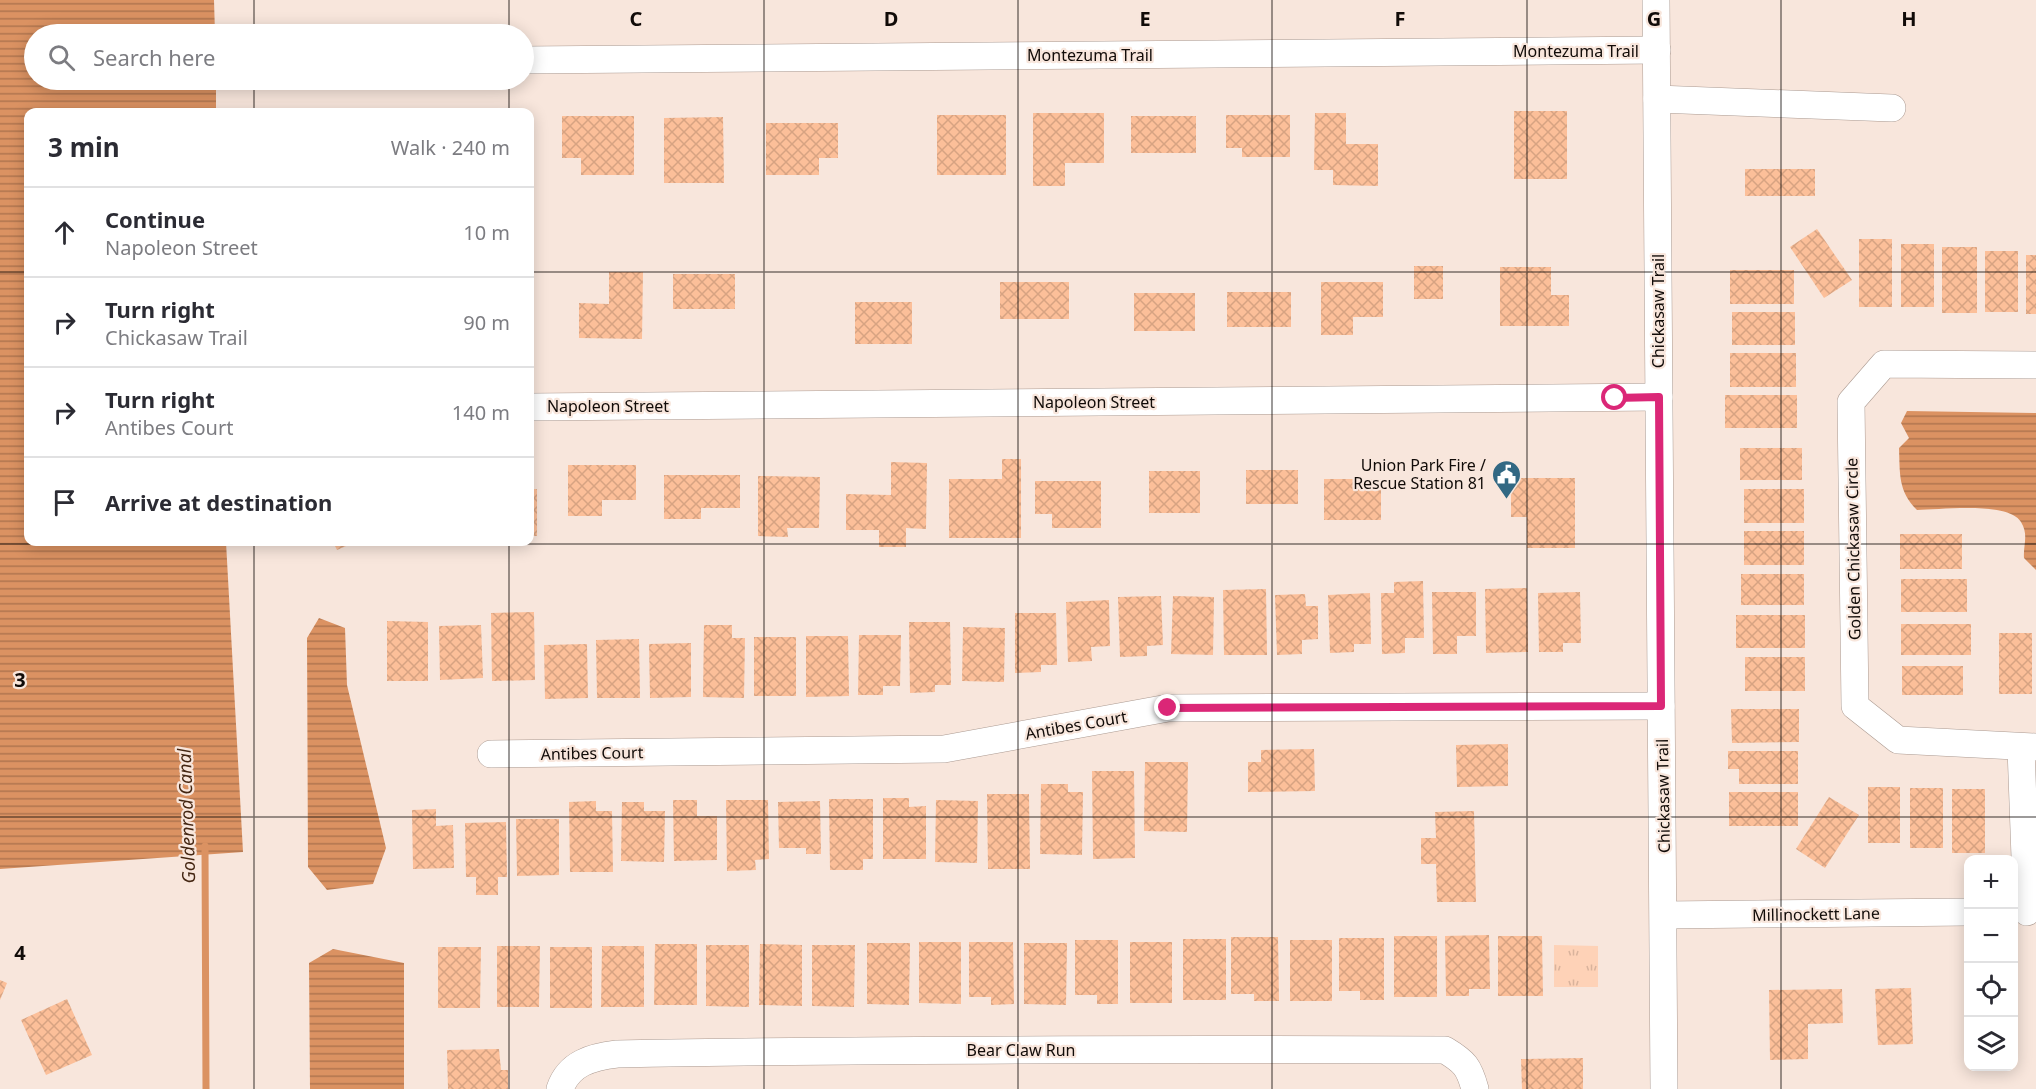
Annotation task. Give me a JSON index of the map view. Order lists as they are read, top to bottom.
{
  "streets": {
    "street": [
      "Montezuma Trail",
      "Chickasaw Trail",
      "Napoleon Street",
      "Golden Chickasaw Circle",
      "Antibes Court",
      "Millinockett Lane",
      "Bear Claw Run"
    ]
  },
  "crossings": [
    ["Montezuma Trail", "Chickasaw Trail"],
    ["Chickasaw Trail", "Napoleon Street"],
    ["Chickasaw Trail", "Antibes Court"],
    ["Chickasaw Trail", "Millinockett Lane"]
  ],
  "water": ["Goldenrod Canal"],
  "places": {
    "public building": ["Union Park Fire / Rescue Station 81"]
  },
  "page": {
    "search": "Search here",
    "heading": ["3 min", "Walk · 240 m"],
    "list": [
      ["Continue", "Napoleon Street", "10 m"],
      ["Turn right", "Chickasaw Trail", "90 m"],
      ["Turn right", "Antibes Court", "140 m"],
      "Arrive at destination"
    ],
    "map_buttons": ["+", "−"]
  },
  "grid": {
    "columns": [
      "C",
      "D",
      "E",
      "F",
      "G",
      "H"
    ],
    "rows": ["3", "4"]
  }
}
